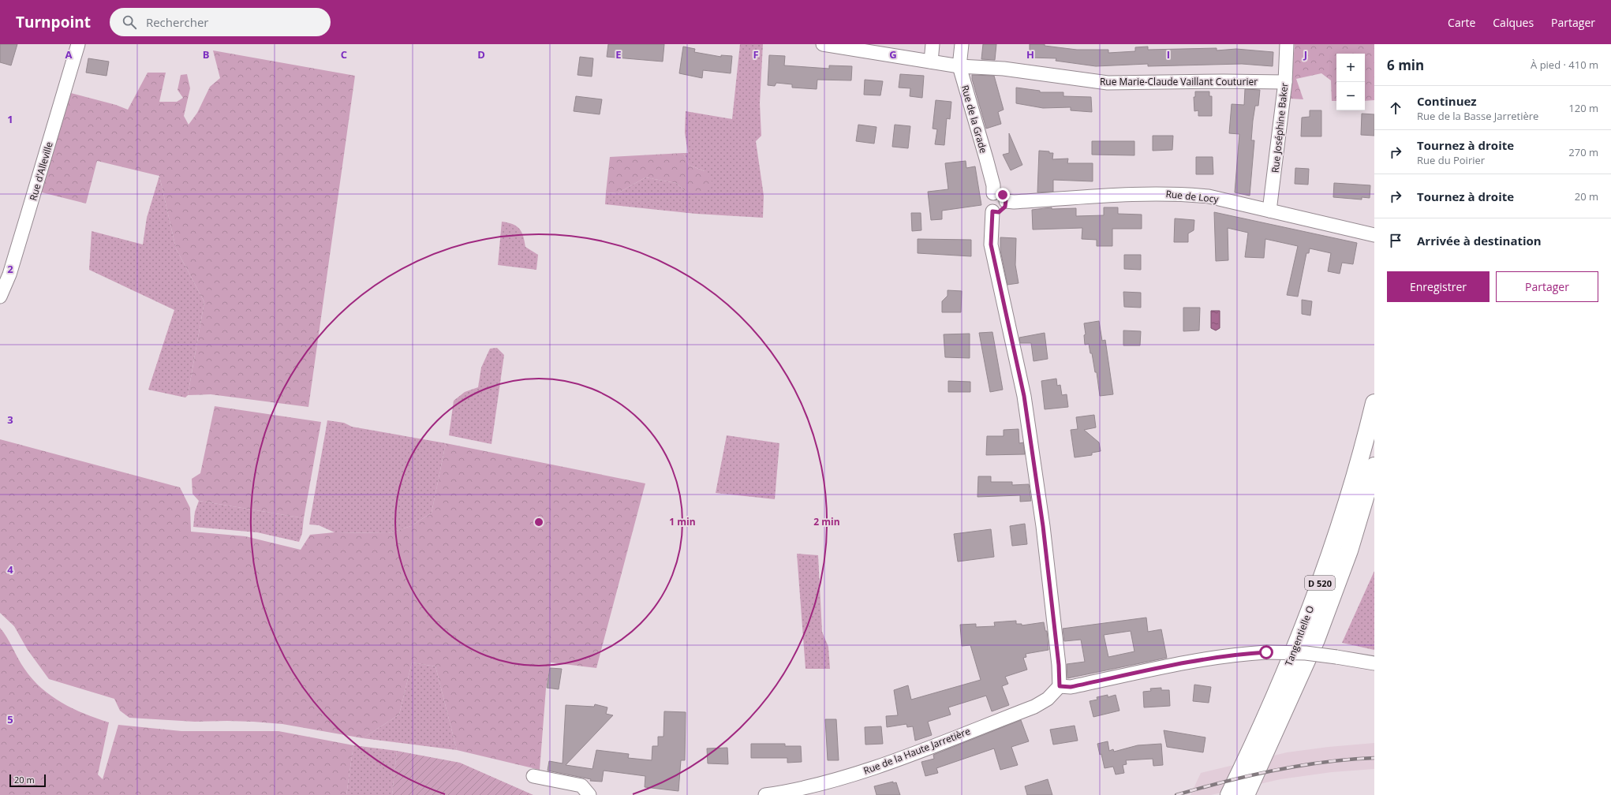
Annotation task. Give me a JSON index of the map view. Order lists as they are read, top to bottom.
{
  "streets": {
    "main road": ["D 520", "Tangentielle O"],
    "street": [
      "Rue Marie-Claude Vaillant Couturier",
      "Rue de la Grade",
      "Rue Joséphine Baker",
      "Rue d'Alleville",
      "Rue de Locy",
      "Rue de la Haute Jarretière"
    ]
  },
  "crossings": [
    ["Rue Marie-Claude Vaillant Couturier", "Rue de la Grade"],
    ["Rue Marie-Claude Vaillant Couturier", "Rue Joséphine Baker"],
    ["Rue de la Grade", "Rue de Locy"],
    ["Rue Joséphine Baker", "Rue de Locy"]
  ],
  "scale_bar": "20 m",
  "page": {
    "header": "Turnpoint",
    "search": "Rechercher",
    "nav": ["Carte", "Calques", "Partager"],
    "heading": ["6 min", "À pied · 410 m"],
    "map_buttons": ["+", "−"],
    "list": [
      ["Continuez", "Rue de la Basse Jarretière", "120 m"],
      ["Tournez à droite", "Rue du Poirier", "270 m"],
      ["Tournez à droite", "20 m"],
      "Arrivée à destination"
    ],
    "buttons": ["Enregistrer", "Partager"],
    "scale": "20 m"
  },
  "grid": {
    "columns": [
      "A",
      "B",
      "C",
      "D",
      "E",
      "F",
      "G",
      "H",
      "I",
      "J"
    ],
    "rows": [
      "1",
      "2",
      "3",
      "4",
      "5"
    ]
  },
  "rings": ["1 min", "2 min"]
}
